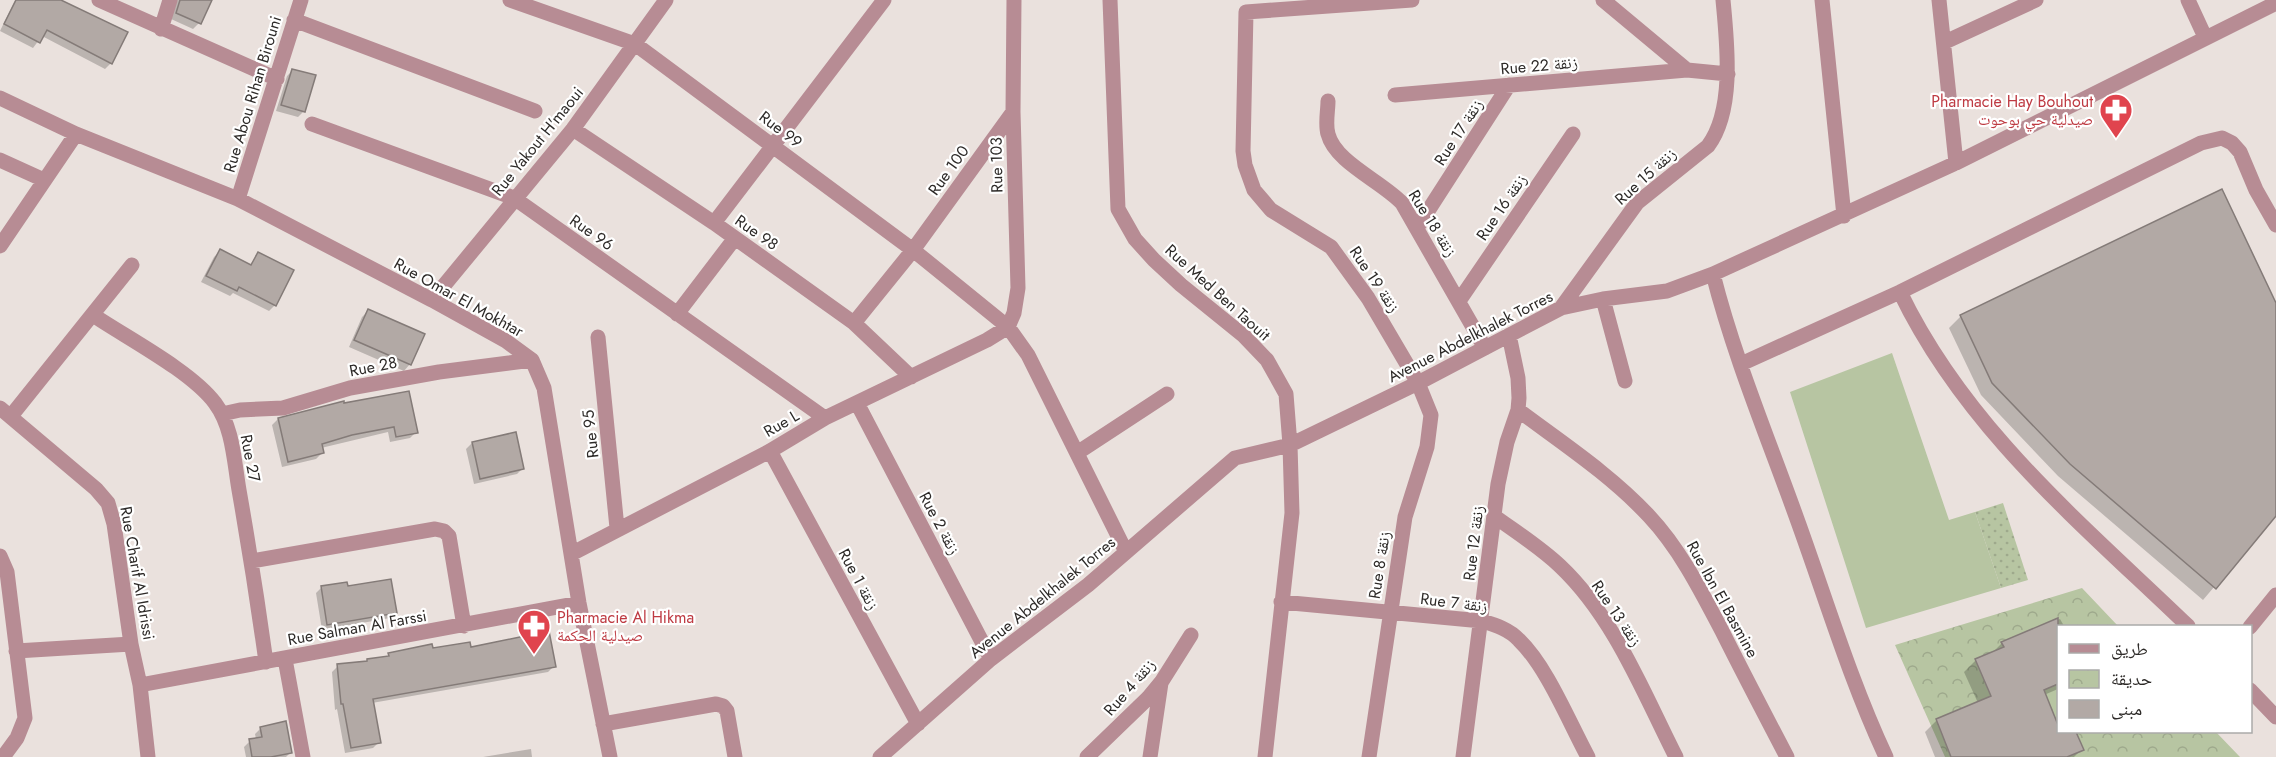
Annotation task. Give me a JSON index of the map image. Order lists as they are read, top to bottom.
{
  "streets": {
    "street": [
      "Rue 22 زنقة",
      "Rue Abou Rihan Birouni",
      "Rue 99",
      "Rue 17 زنقة",
      "Rue Yakout H'maoui",
      "Rue 103",
      "Rue 100",
      "Rue 15 زنقة",
      "Rue 16 زنقة",
      "Rue 18 زنقة",
      "Rue 96",
      "Rue 98",
      "Rue 19 زنقة",
      "Rue Med Ben Taouit",
      "Rue Omar El Mokhtar",
      "Avenue Abdelkhalek Torres",
      "Rue 28",
      "Rue L",
      "Rue 95",
      "Rue 27",
      "Rue 2 زنقة",
      "Rue 12 زنقة",
      "Rue 8 زنقة",
      "Rue Charif Al Idrissi",
      "Rue 1 زنقة",
      "Rue Ibn El Basmine",
      "Rue 7 زنقة",
      "Rue 13 زنقة",
      "Rue Salman Al Farssi",
      "Rue 4 زنقة"
    ]
  },
  "crossings": [
    ["Rue 22 زنقة", "Rue 17 زنقة"],
    ["Rue 22 زنقة", "Rue 15 زنقة"],
    ["Rue Abou Rihan Birouni", "Rue Omar El Mokhtar"],
    ["Rue 99", "Rue Yakout H'maoui"],
    ["Rue 99", "Rue 103"],
    ["Rue 99", "Rue 100"],
    ["Rue 99", "Avenue Abdelkhalek Torres"],
    ["Rue 99", "Rue L"],
    ["Rue 17 زنقة", "Rue 18 زنقة"],
    ["Rue Yakout H'maoui", "Rue 96"],
    ["Rue Yakout H'maoui", "Rue 98"],
    ["Rue Yakout H'maoui", "Rue Omar El Mokhtar"],
    ["Rue 103", "Rue 100"],
    ["Rue 103", "Rue L"],
    ["Rue 100", "Rue 98"],
    ["Rue 15 زنقة", "Avenue Abdelkhalek Torres"],
    ["Rue 16 زنقة", "Rue 18 زنقة"],
    ["Rue 18 زنقة", "Avenue Abdelkhalek Torres"],
    ["Rue 96", "Rue L"],
    ["Rue 98", "Rue L"],
    ["Rue 19 زنقة", "Avenue Abdelkhalek Torres"],
    ["Rue 19 زنقة", "Rue 8 زنقة"],
    ["Rue Med Ben Taouit", "Avenue Abdelkhalek Torres"],
    ["Rue Med Ben Taouit", "Rue 7 زنقة"],
    ["Rue Omar El Mokhtar", "Rue 28"],
    ["Rue Omar El Mokhtar", "Rue L"],
    ["Rue Omar El Mokhtar", "Rue Salman Al Farssi"],
    ["Avenue Abdelkhalek Torres", "Rue 2 زنقة"],
    ["Avenue Abdelkhalek Torres", "Rue 12 زنقة"],
    ["Avenue Abdelkhalek Torres", "Rue 8 زنقة"],
    ["Avenue Abdelkhalek Torres", "Rue 1 زنقة"],
    ["Rue 28", "Rue 27"],
    ["Rue L", "Rue 95"],
    ["Rue L", "Rue 2 زنقة"],
    ["Rue L", "Rue 1 زنقة"],
    ["Rue 27", "Rue Salman Al Farssi"],
    ["Rue 12 زنقة", "Rue Ibn El Basmine"],
    ["Rue 12 زنقة", "Rue 7 زنقة"],
    ["Rue 12 زنقة", "Rue 13 زنقة"],
    ["Rue 8 زنقة", "Rue 7 زنقة"],
    ["Rue Charif Al Idrissi", "Rue Salman Al Farssi"]
  ],
  "places": {
    "pharmacy": ["Pharmacie Hay Bouhout صيدلية حي بوحوت", "Pharmacie Al Hikma صيدلية الحكمة"]
  },
  "legend": ["طريق", "حديقة", "مبنى"]
}
